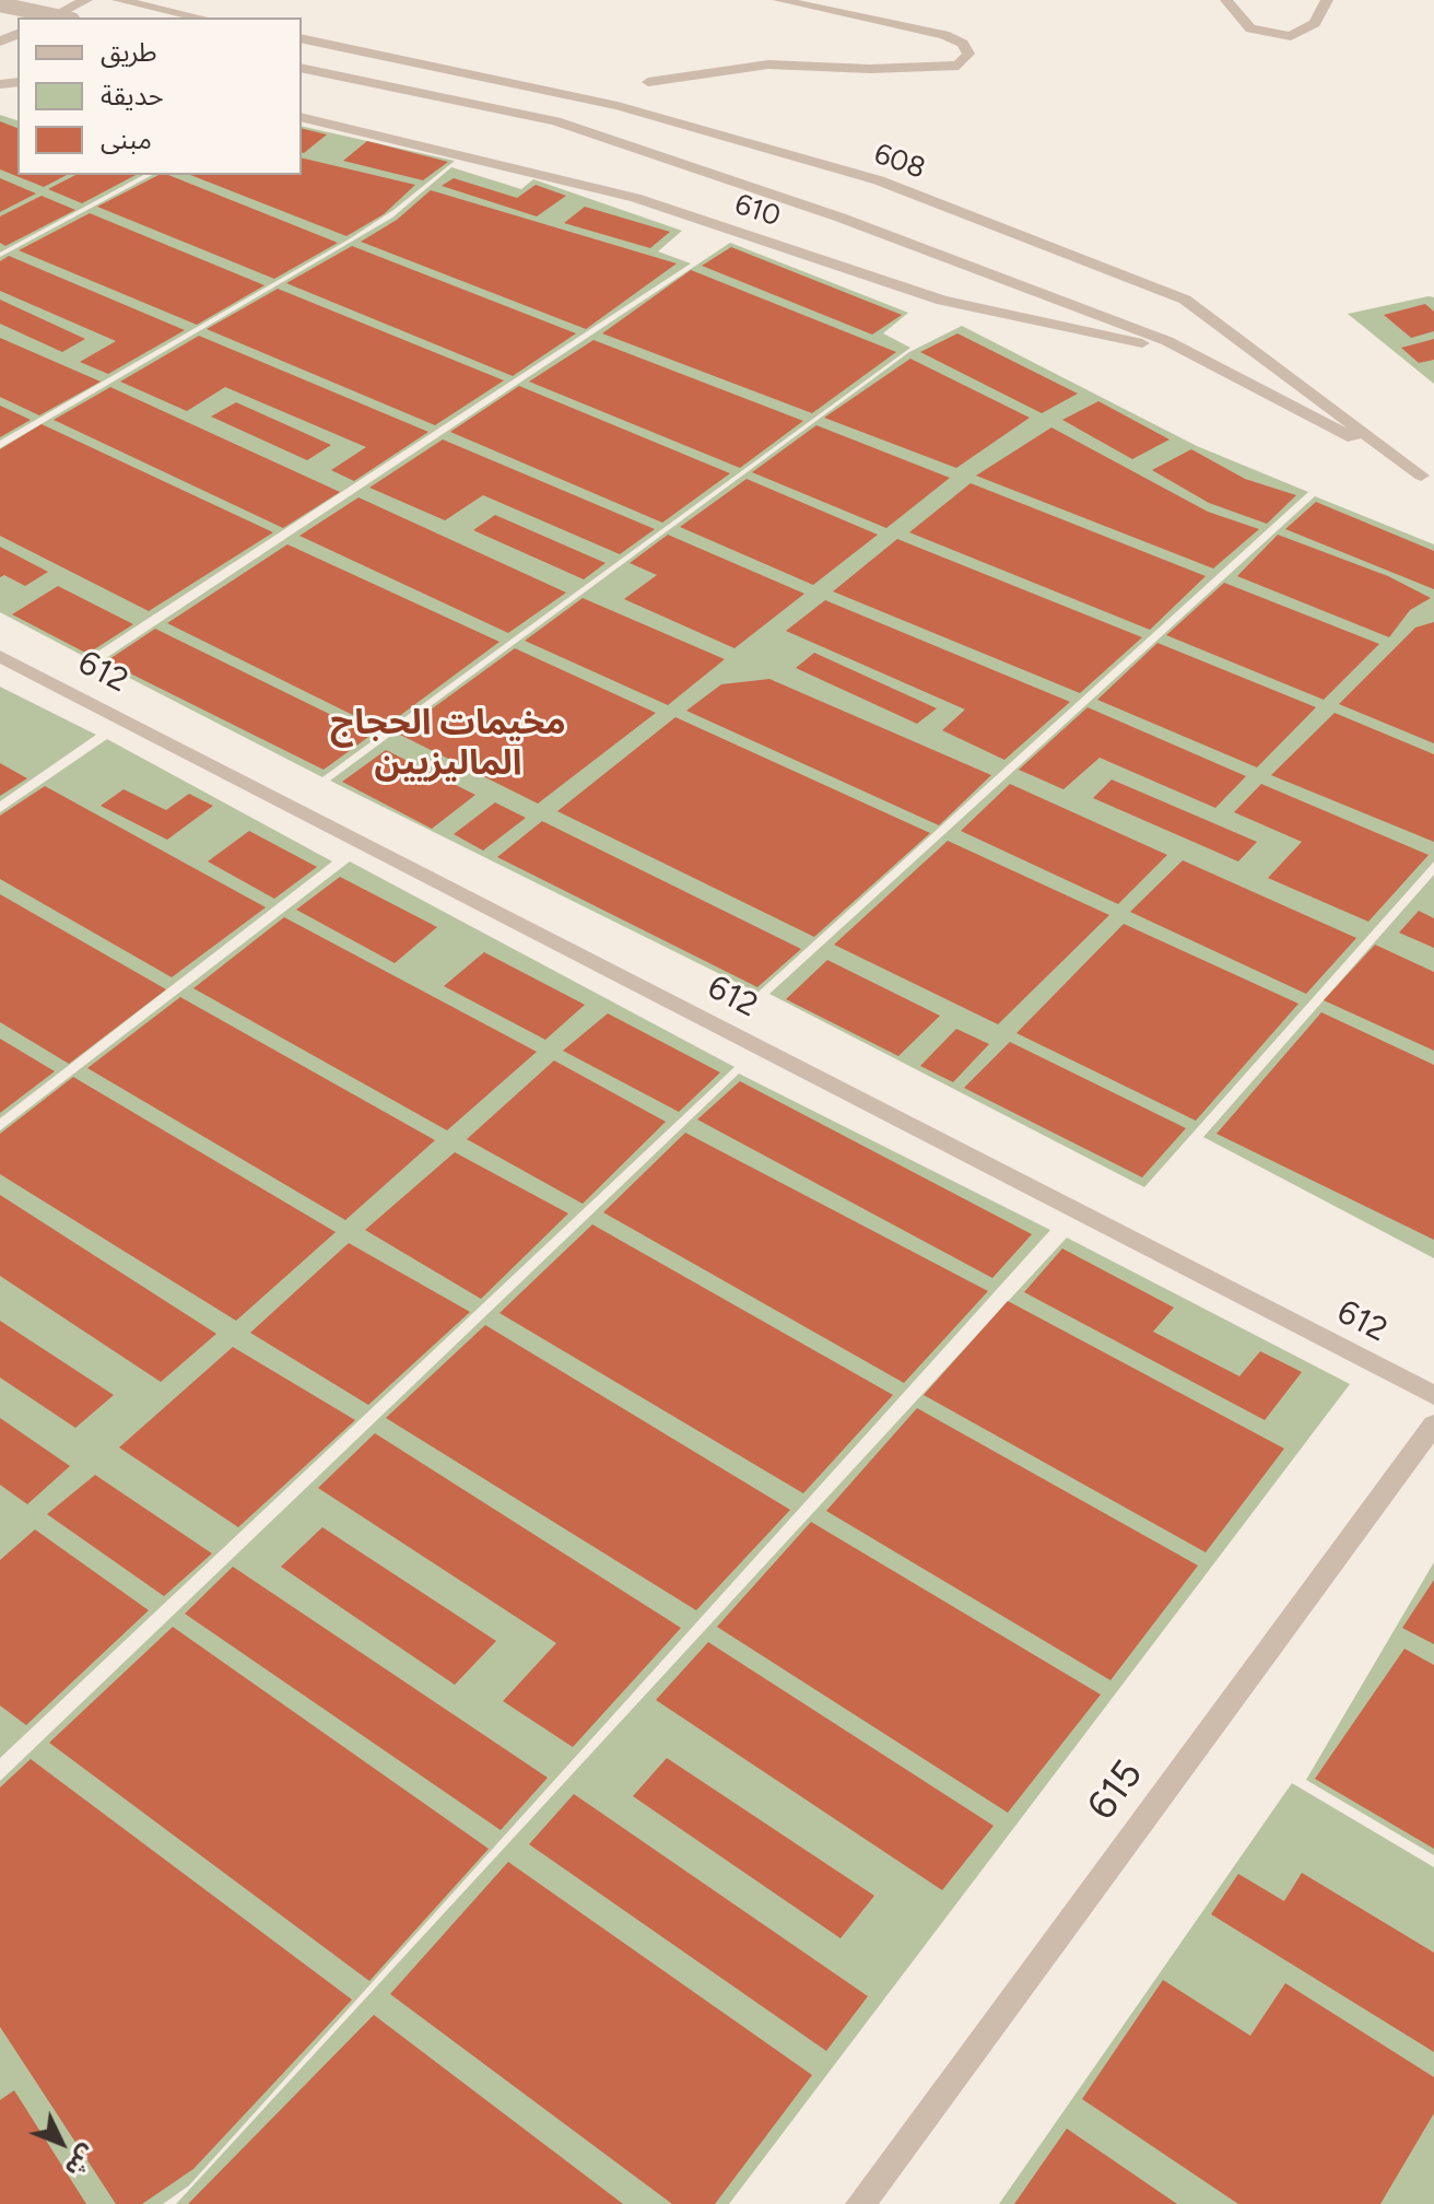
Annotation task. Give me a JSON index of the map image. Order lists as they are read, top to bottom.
{
  "streets": {
    "street": [
      "608",
      "610",
      "612",
      "615"
    ]
  },
  "crossings": [
    ["608", "610"]
  ],
  "districts": ["مخيمات الحجاج الماليزيين"],
  "legend": ["طريق", "حديقة", "مبنى"],
  "north": "bottom right"
}
